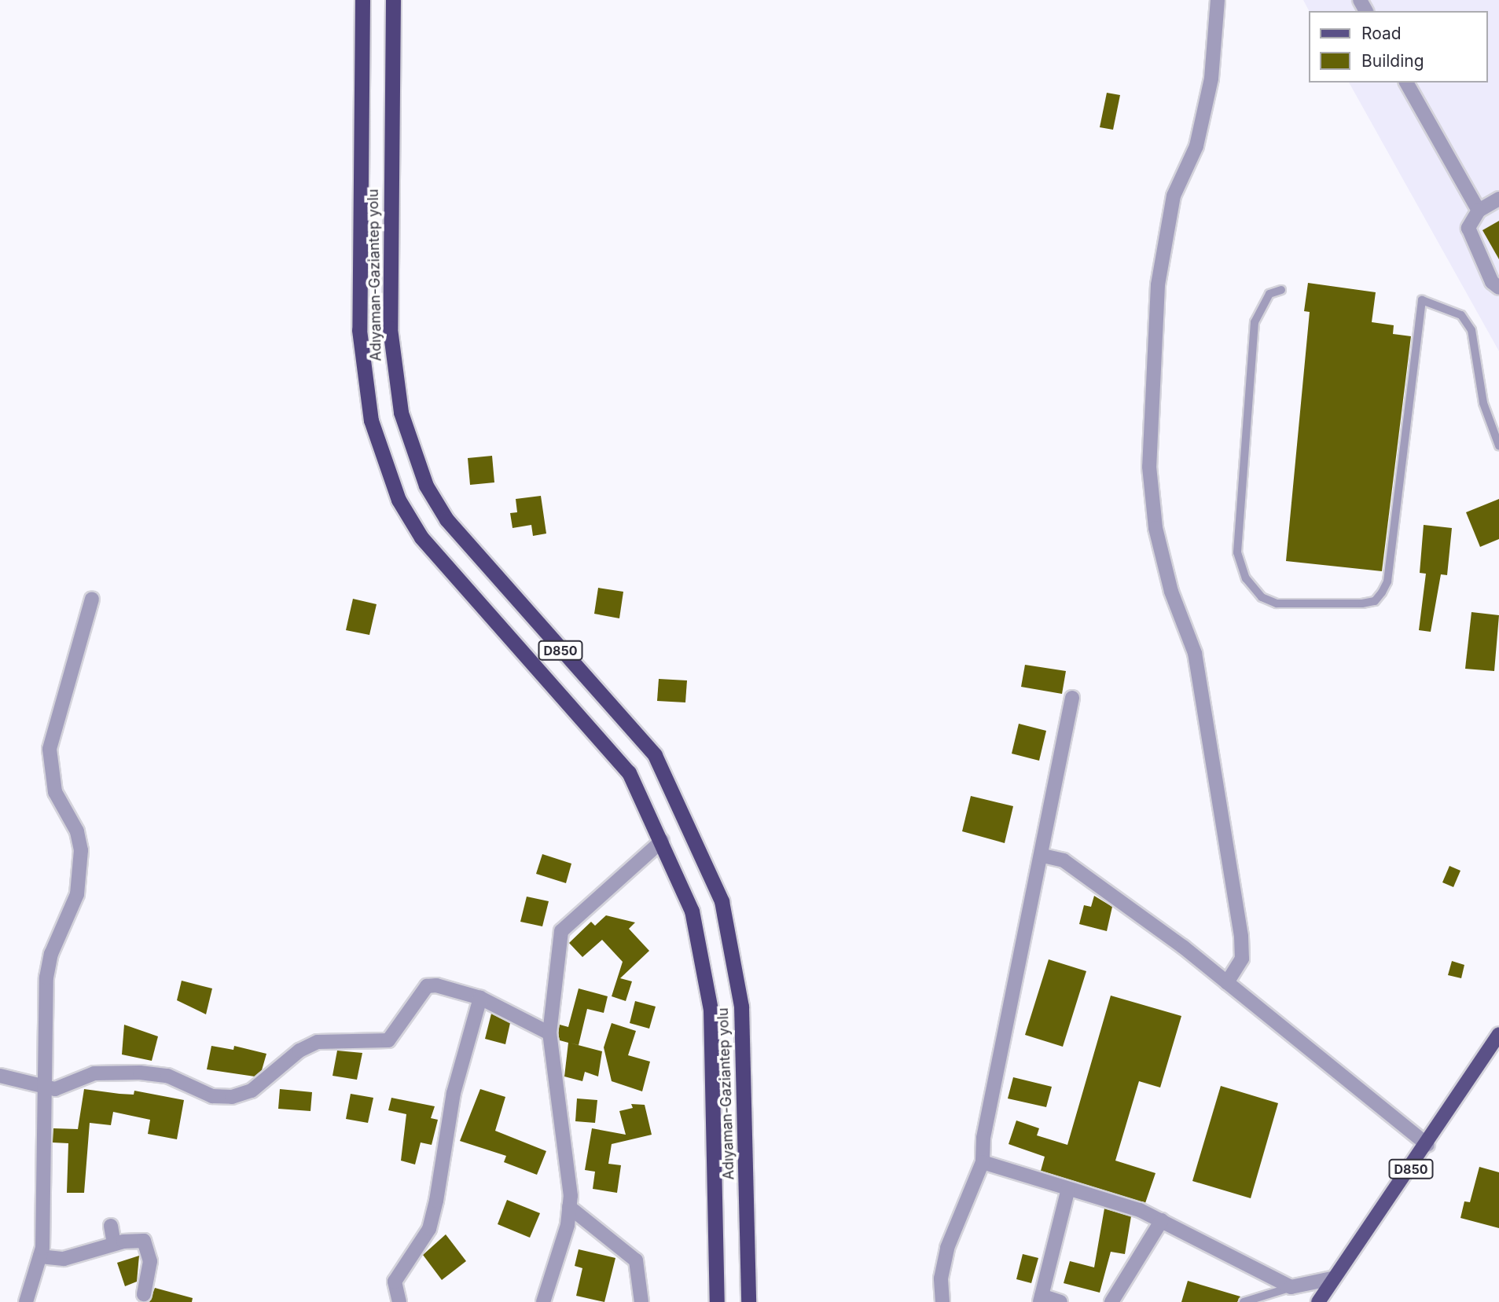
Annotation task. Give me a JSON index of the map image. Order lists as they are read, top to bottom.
{
  "streets": {
    "highway": ["Adıyaman-Gaziantep yolu", "D850"]
  },
  "legend": ["Road", "Building"]
}
